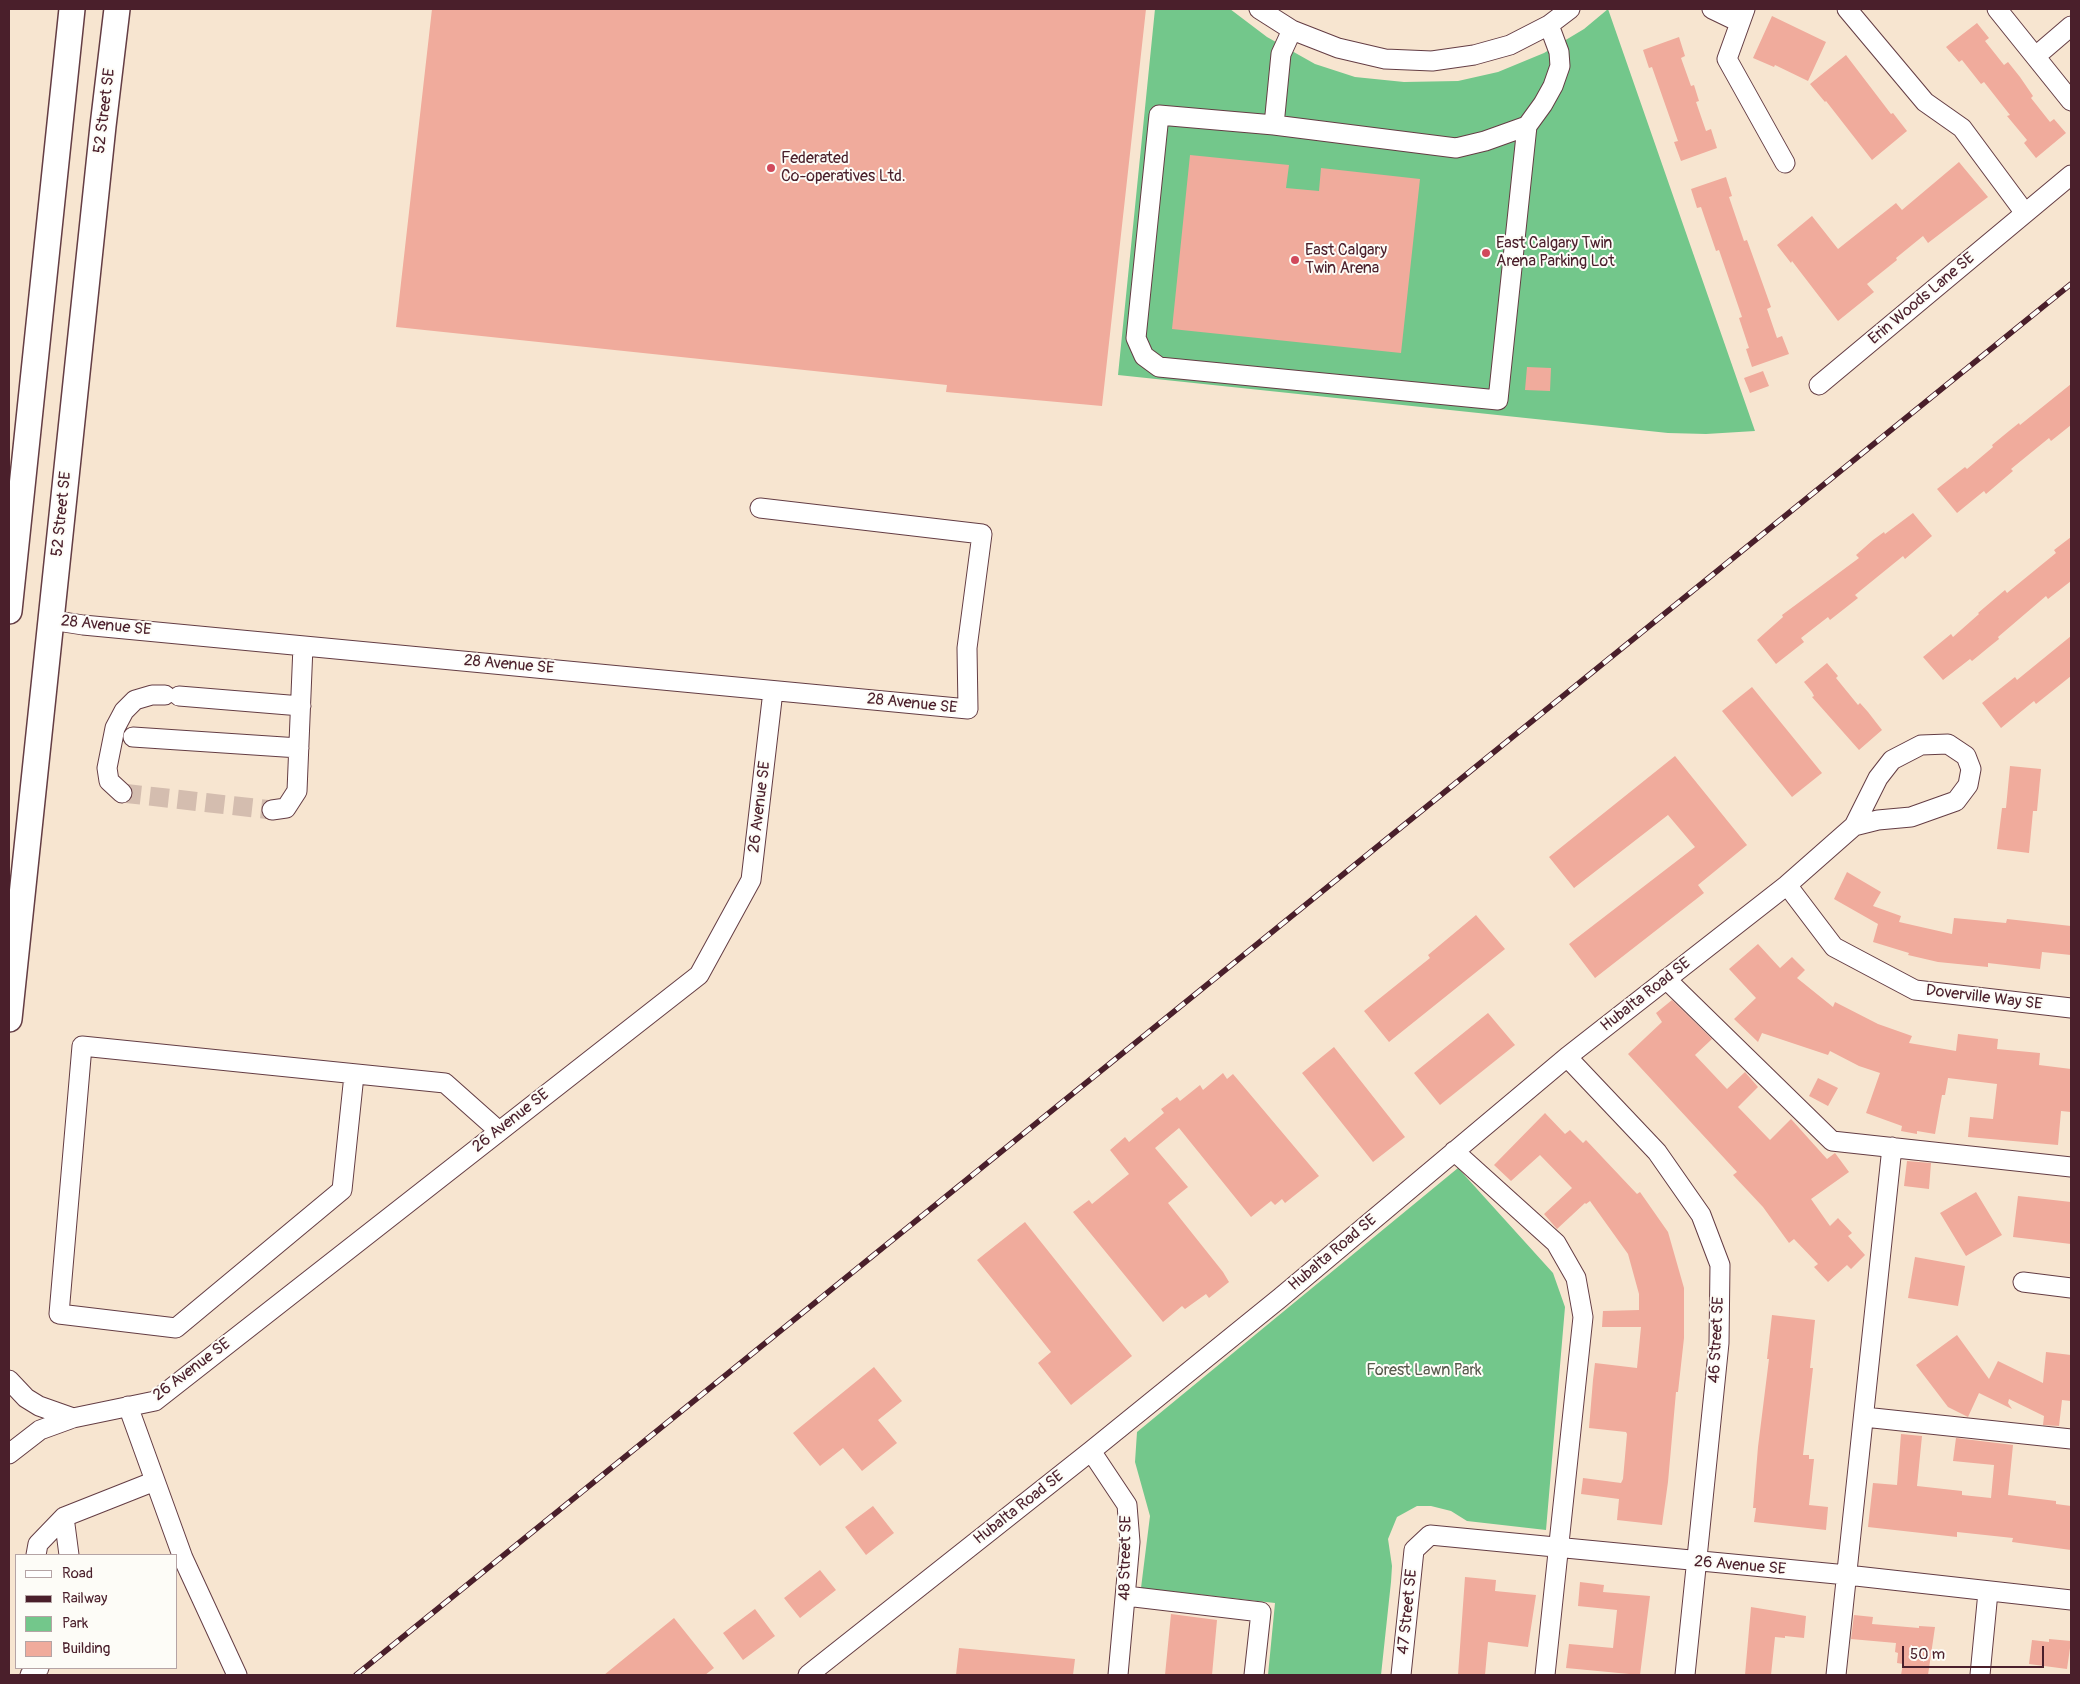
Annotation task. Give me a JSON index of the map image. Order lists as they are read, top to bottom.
{
  "streets": {
    "main road": ["52 Street SE"],
    "street": [
      "Erin Woods Lane SE",
      "28 Avenue SE",
      "26 Avenue SE",
      "Hubalta Road SE",
      "Doverville Way SE",
      "46 Street SE",
      "48 Street SE",
      "47 Street SE"
    ]
  },
  "crossings": [
    ["52 Street SE", "28 Avenue SE"],
    ["28 Avenue SE", "26 Avenue SE"],
    ["26 Avenue SE", "46 Street SE"],
    ["26 Avenue SE", "47 Street SE"],
    ["Hubalta Road SE", "Doverville Way SE"],
    ["Hubalta Road SE", "46 Street SE"],
    ["Hubalta Road SE", "48 Street SE"]
  ],
  "parks": ["Forest Lawn Park"],
  "places": ["Federated Co-operatives Ltd.", "East Calgary Twin Arena Parking Lot", "East Calgary Twin Arena"],
  "legend": [
    "Road",
    "Railway",
    "Park",
    "Building"
  ],
  "scale_bar": "50 m"
}
